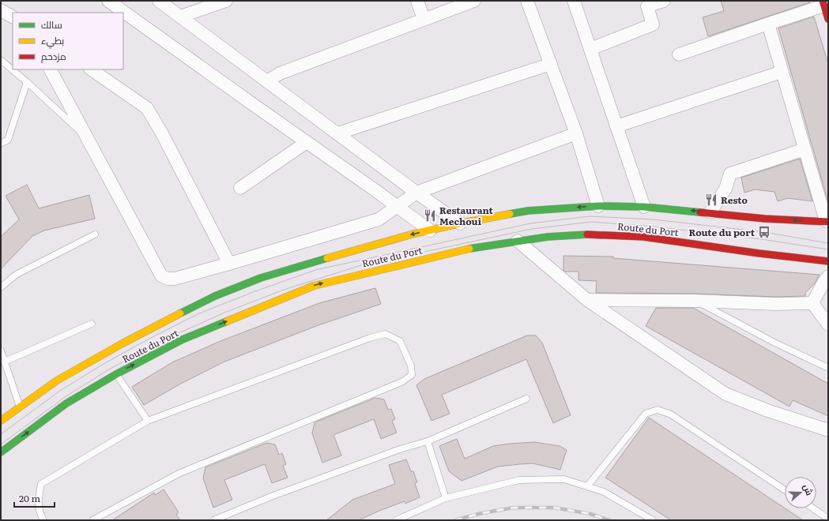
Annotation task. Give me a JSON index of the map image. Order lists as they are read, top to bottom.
{
  "streets": {
    "main road": ["Route du Port"]
  },
  "places": {
    "restaurant": ["Resto", "Restaurant Mechoui"],
    "bus stop": ["Route du port"]
  },
  "legend": ["سالك", "بطيء", "مزدحم"],
  "scale_bar": "20 m",
  "north": "right"
}
